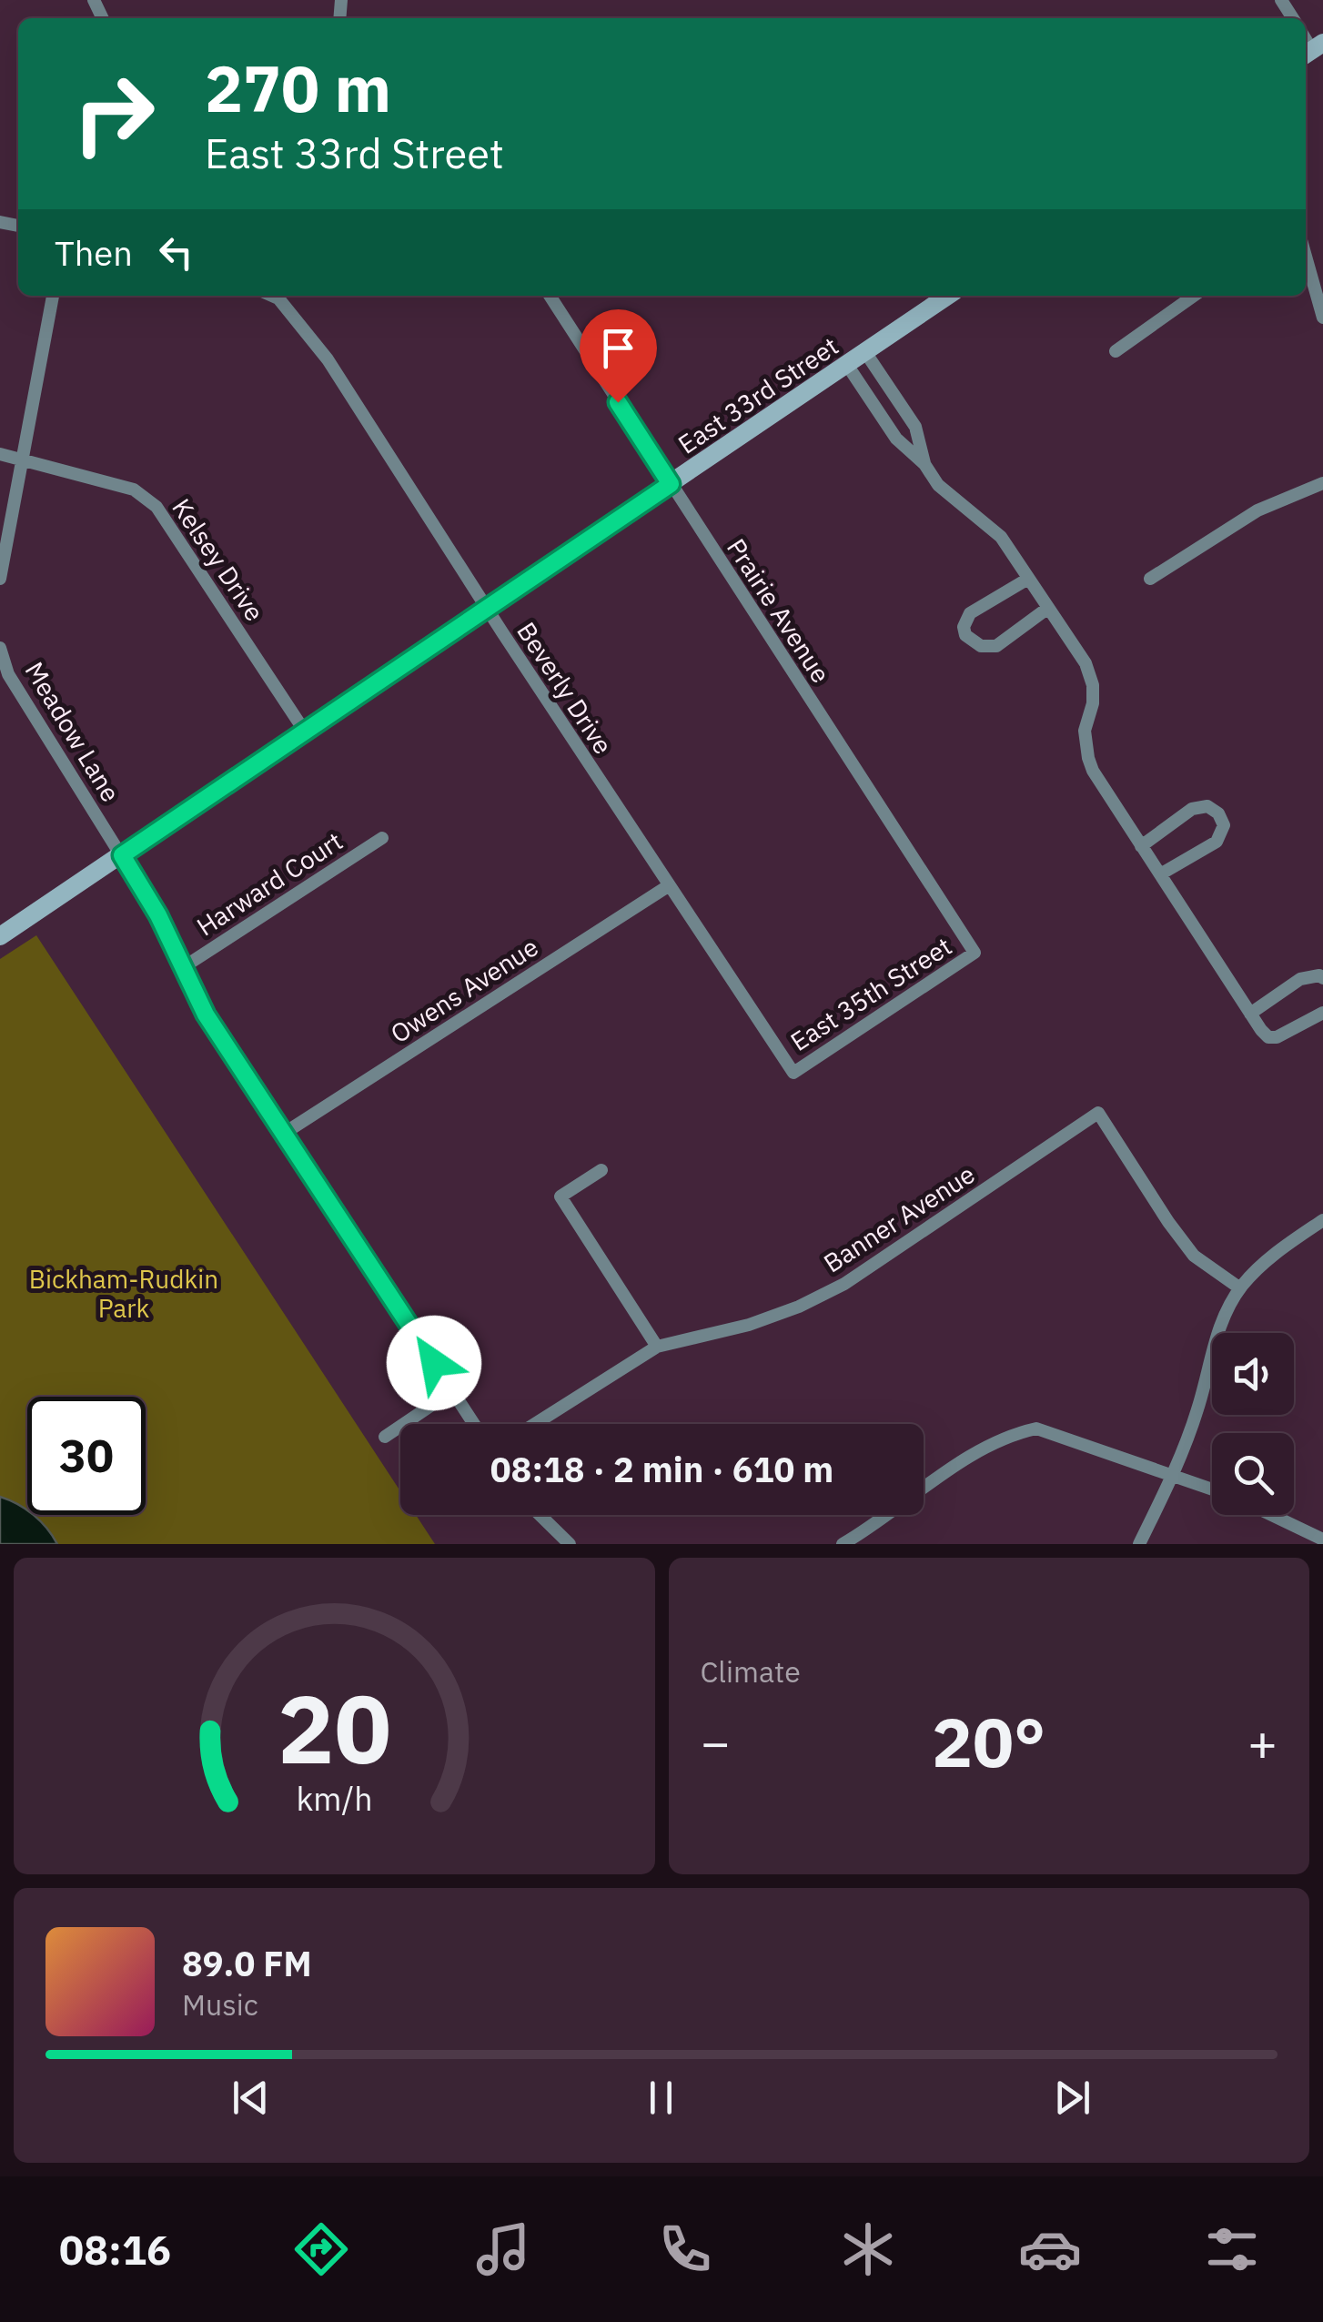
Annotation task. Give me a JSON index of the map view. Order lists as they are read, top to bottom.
{
  "streets": {
    "street": [
      "East 33rd Street",
      "Kelsey Drive",
      "Prairie Avenue",
      "Beverly Drive",
      "Meadow Lane",
      "Harward Court",
      "Owens Avenue",
      "East 35th Street",
      "Banner Avenue"
    ]
  },
  "crossings": [
    ["East 33rd Street", "Kelsey Drive"],
    ["East 33rd Street", "Prairie Avenue"],
    ["East 33rd Street", "Beverly Drive"],
    ["East 33rd Street", "Meadow Lane"],
    ["Prairie Avenue", "East 35th Street"],
    ["Beverly Drive", "Owens Avenue"],
    ["Beverly Drive", "East 35th Street"],
    ["Meadow Lane", "Harward Court"],
    ["Meadow Lane", "Owens Avenue"]
  ],
  "parks": ["Bickham-Rudkin Park"],
  "page": {
    "turn": ["270 m", "East 33rd Street"],
    "then": "Then",
    "limit": "30",
    "trip": "08:18 · 2 min · 610 m",
    "tile": "Climate",
    "heat": ["−", "20°", "+"],
    "song": ["89.0 FM", "Music"],
    "tabs": "08:16",
    "gauge": ["20", "km/h"]
  }
}
